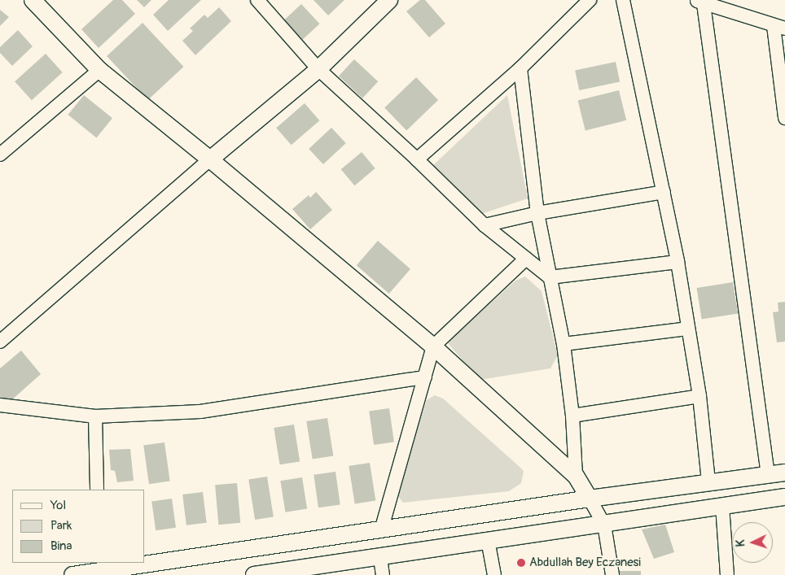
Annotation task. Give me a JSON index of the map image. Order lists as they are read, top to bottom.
{
  "places": ["Abdullah Bey Eczanesi"],
  "legend": ["Yol", "Park", "Bina"],
  "north": "left"
}
